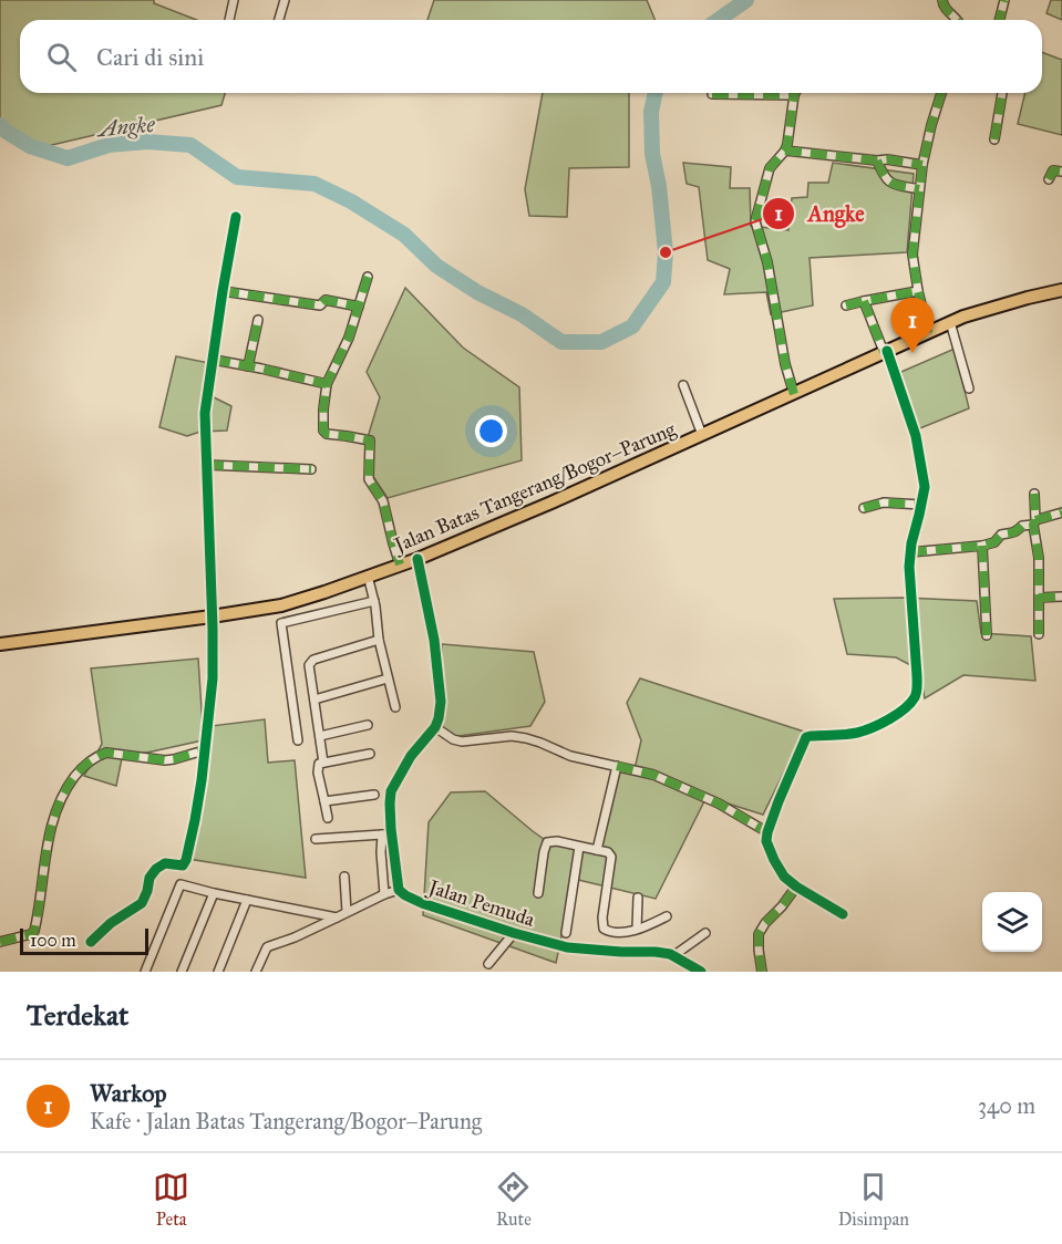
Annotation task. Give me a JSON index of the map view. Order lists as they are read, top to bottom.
{
  "streets": {
    "main road": ["Jalan Batas Tangerang/Bogor–Parung"],
    "street": ["Jalan Pemuda"]
  },
  "water": ["Angke"],
  "places": ["Angke"],
  "scale_bar": "100 m",
  "page": {
    "search": "Cari di sini",
    "pins": "1",
    "scale": "100 m",
    "heading": "Terdekat",
    "list": [
      {
        "mark": "1",
        "name": "Warkop",
        "note": "Kafe · Jalan Batas Tangerang/Bogor–Parung",
        "value": "340 m"
      }
    ],
    "nav": ["Peta", "Rute", "Disimpan"]
  }
}
